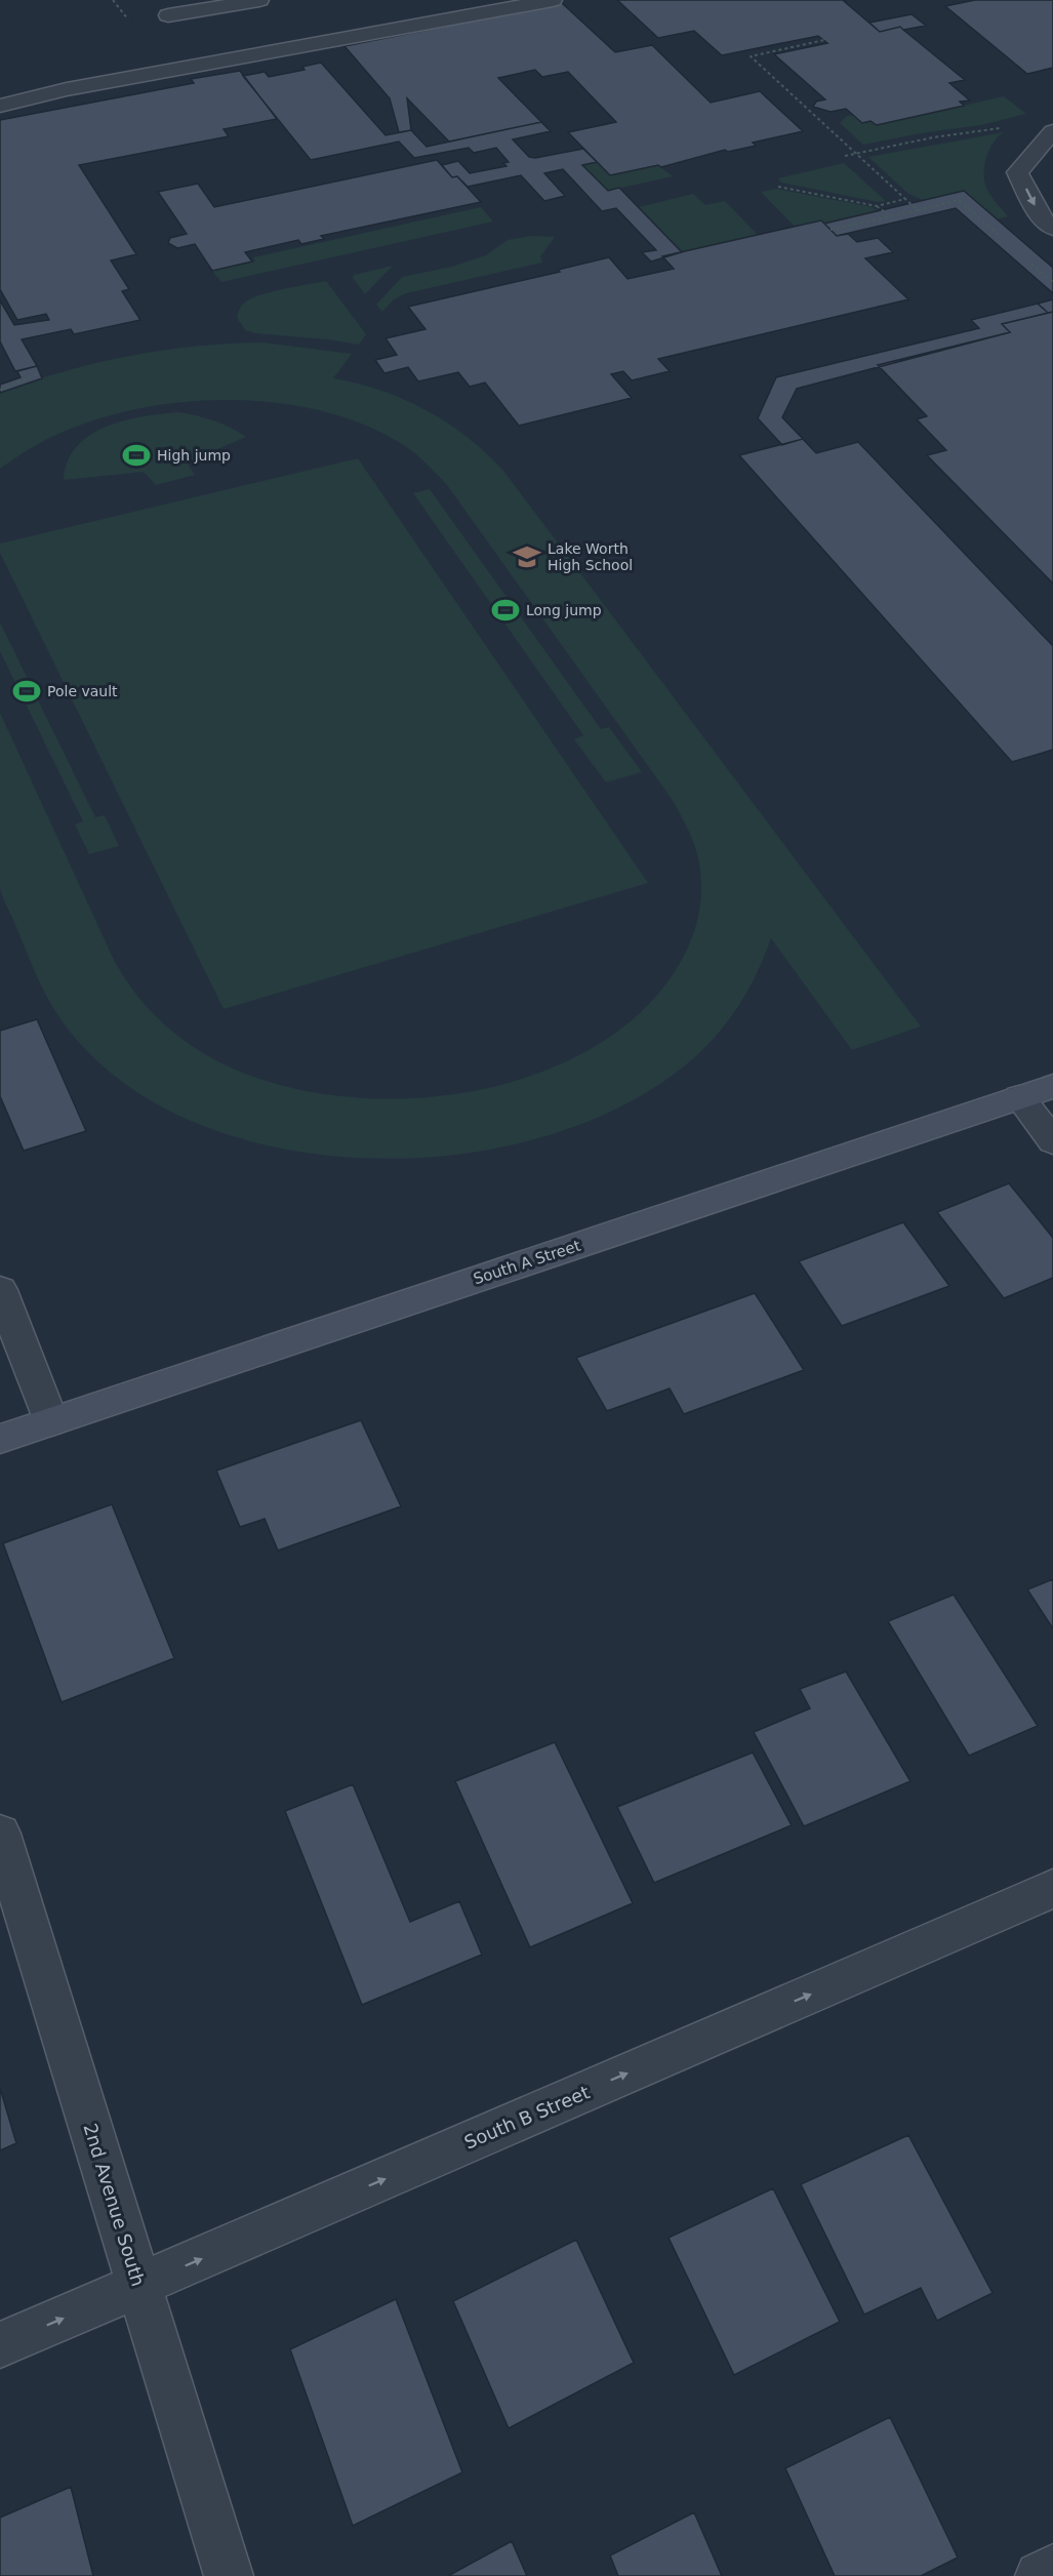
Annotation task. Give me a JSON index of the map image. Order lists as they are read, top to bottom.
{
  "streets": {
    "street": ["South A Street", "South B Street", "2nd Avenue South"]
  },
  "crossings": [
    ["South B Street", "2nd Avenue South"]
  ],
  "one_way": ["South B Street"],
  "places": {
    "sports": ["High jump", "Long jump", "Pole vault"],
    "school or university": ["Lake Worth High School"]
  }
}
